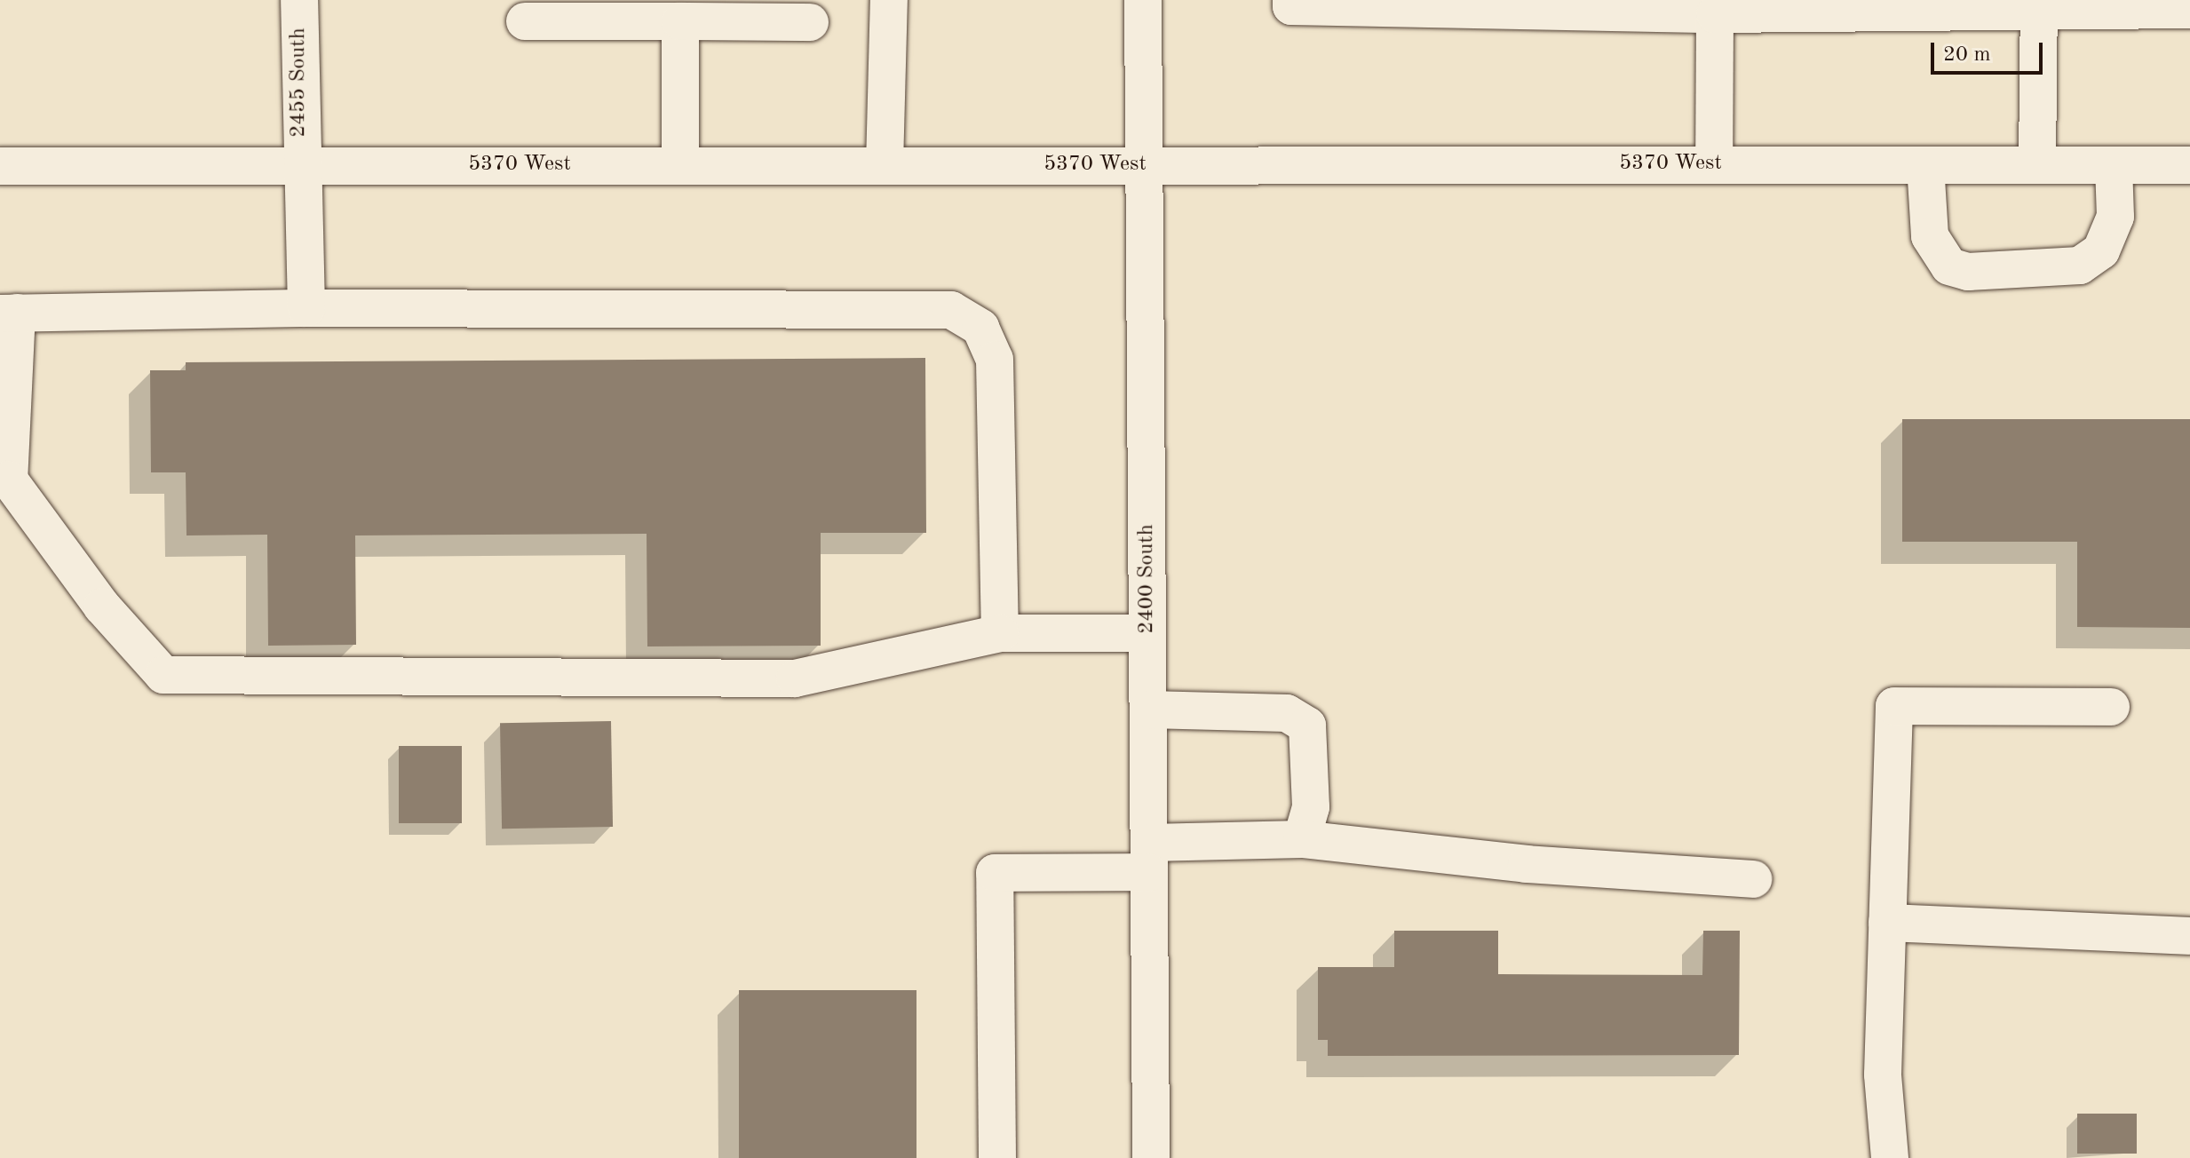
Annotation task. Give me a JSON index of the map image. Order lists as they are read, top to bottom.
{
  "streets": {
    "street": ["2455 South", "5370 West", "2400 South"]
  },
  "crossings": [
    ["2455 South", "5370 West"],
    ["5370 West", "2400 South"]
  ],
  "scale_bar": "20 m"
}
